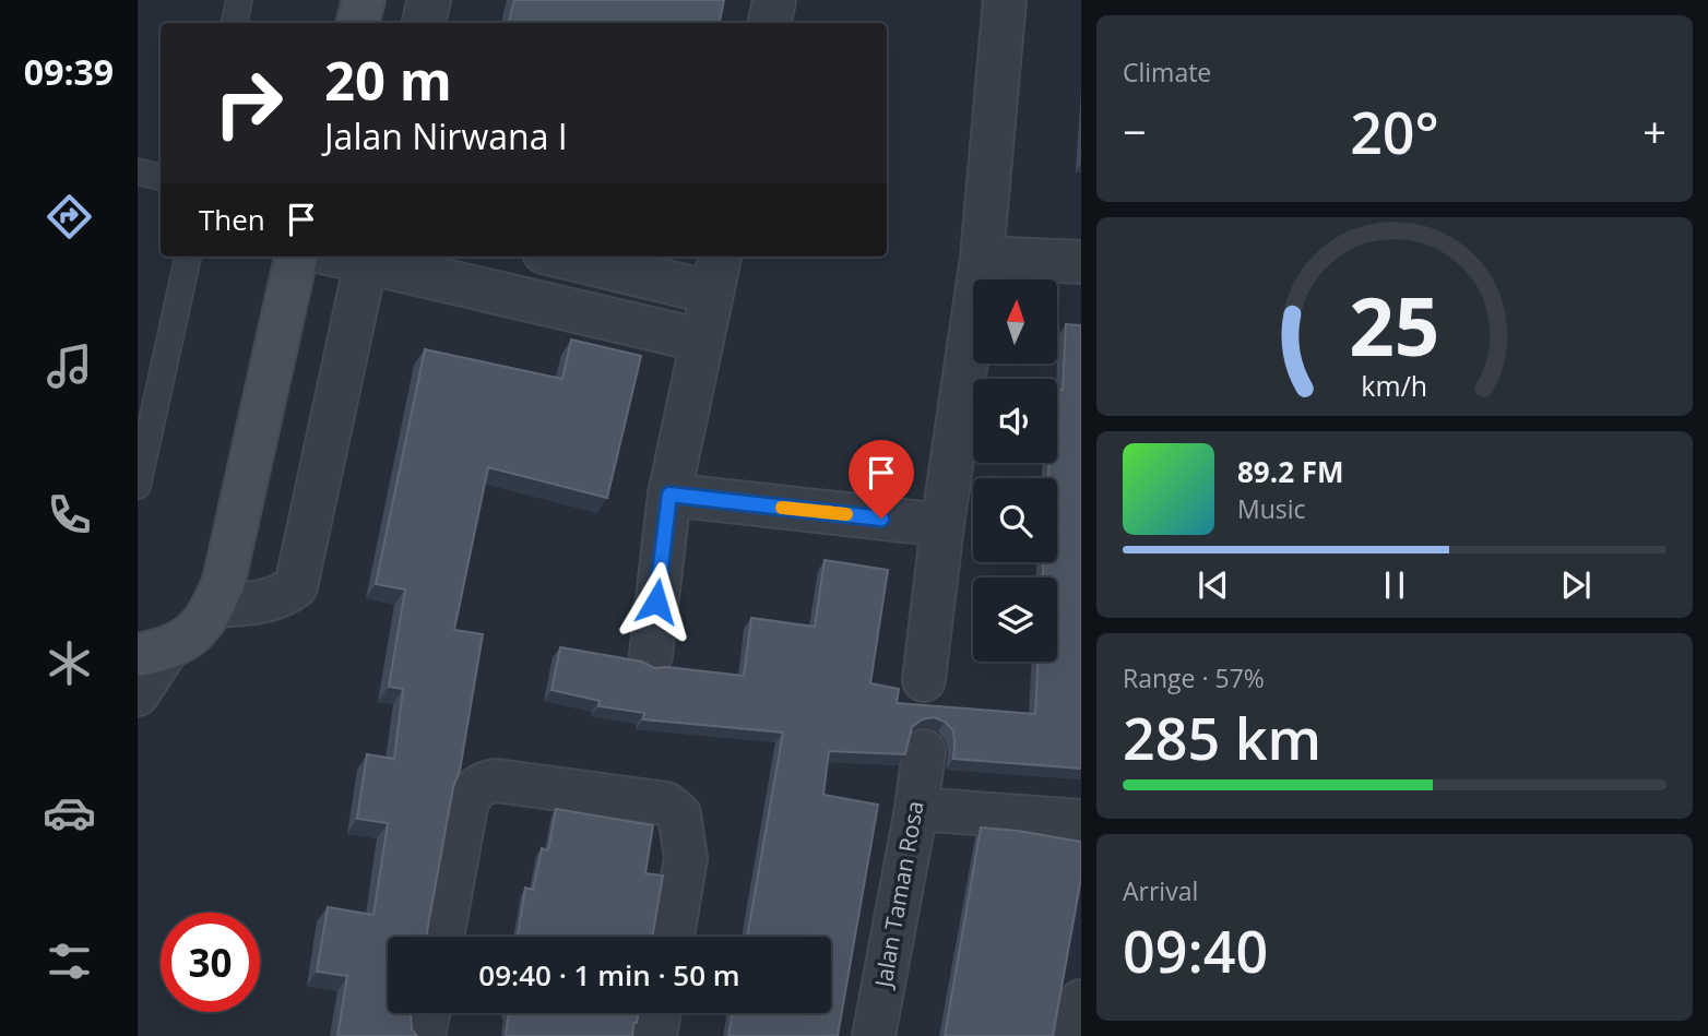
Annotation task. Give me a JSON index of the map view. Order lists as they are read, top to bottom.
{
  "streets": {
    "street": ["Jalan Taman Rosa"]
  },
  "north": "top",
  "page": {
    "tabs": "09:39",
    "tile": [
      "Climate",
      ["Range · 57%", "285 km"],
      ["Arrival", "09:40"]
    ],
    "turn": ["20 m", "Jalan Nirwana I"],
    "heat": ["−", "20°", "+"],
    "then": "Then",
    "song": ["89.2 FM", "Music"],
    "limit": "30",
    "trip": "09:40 · 1 min · 50 m",
    "gauge": ["25", "km/h"]
  }
}
